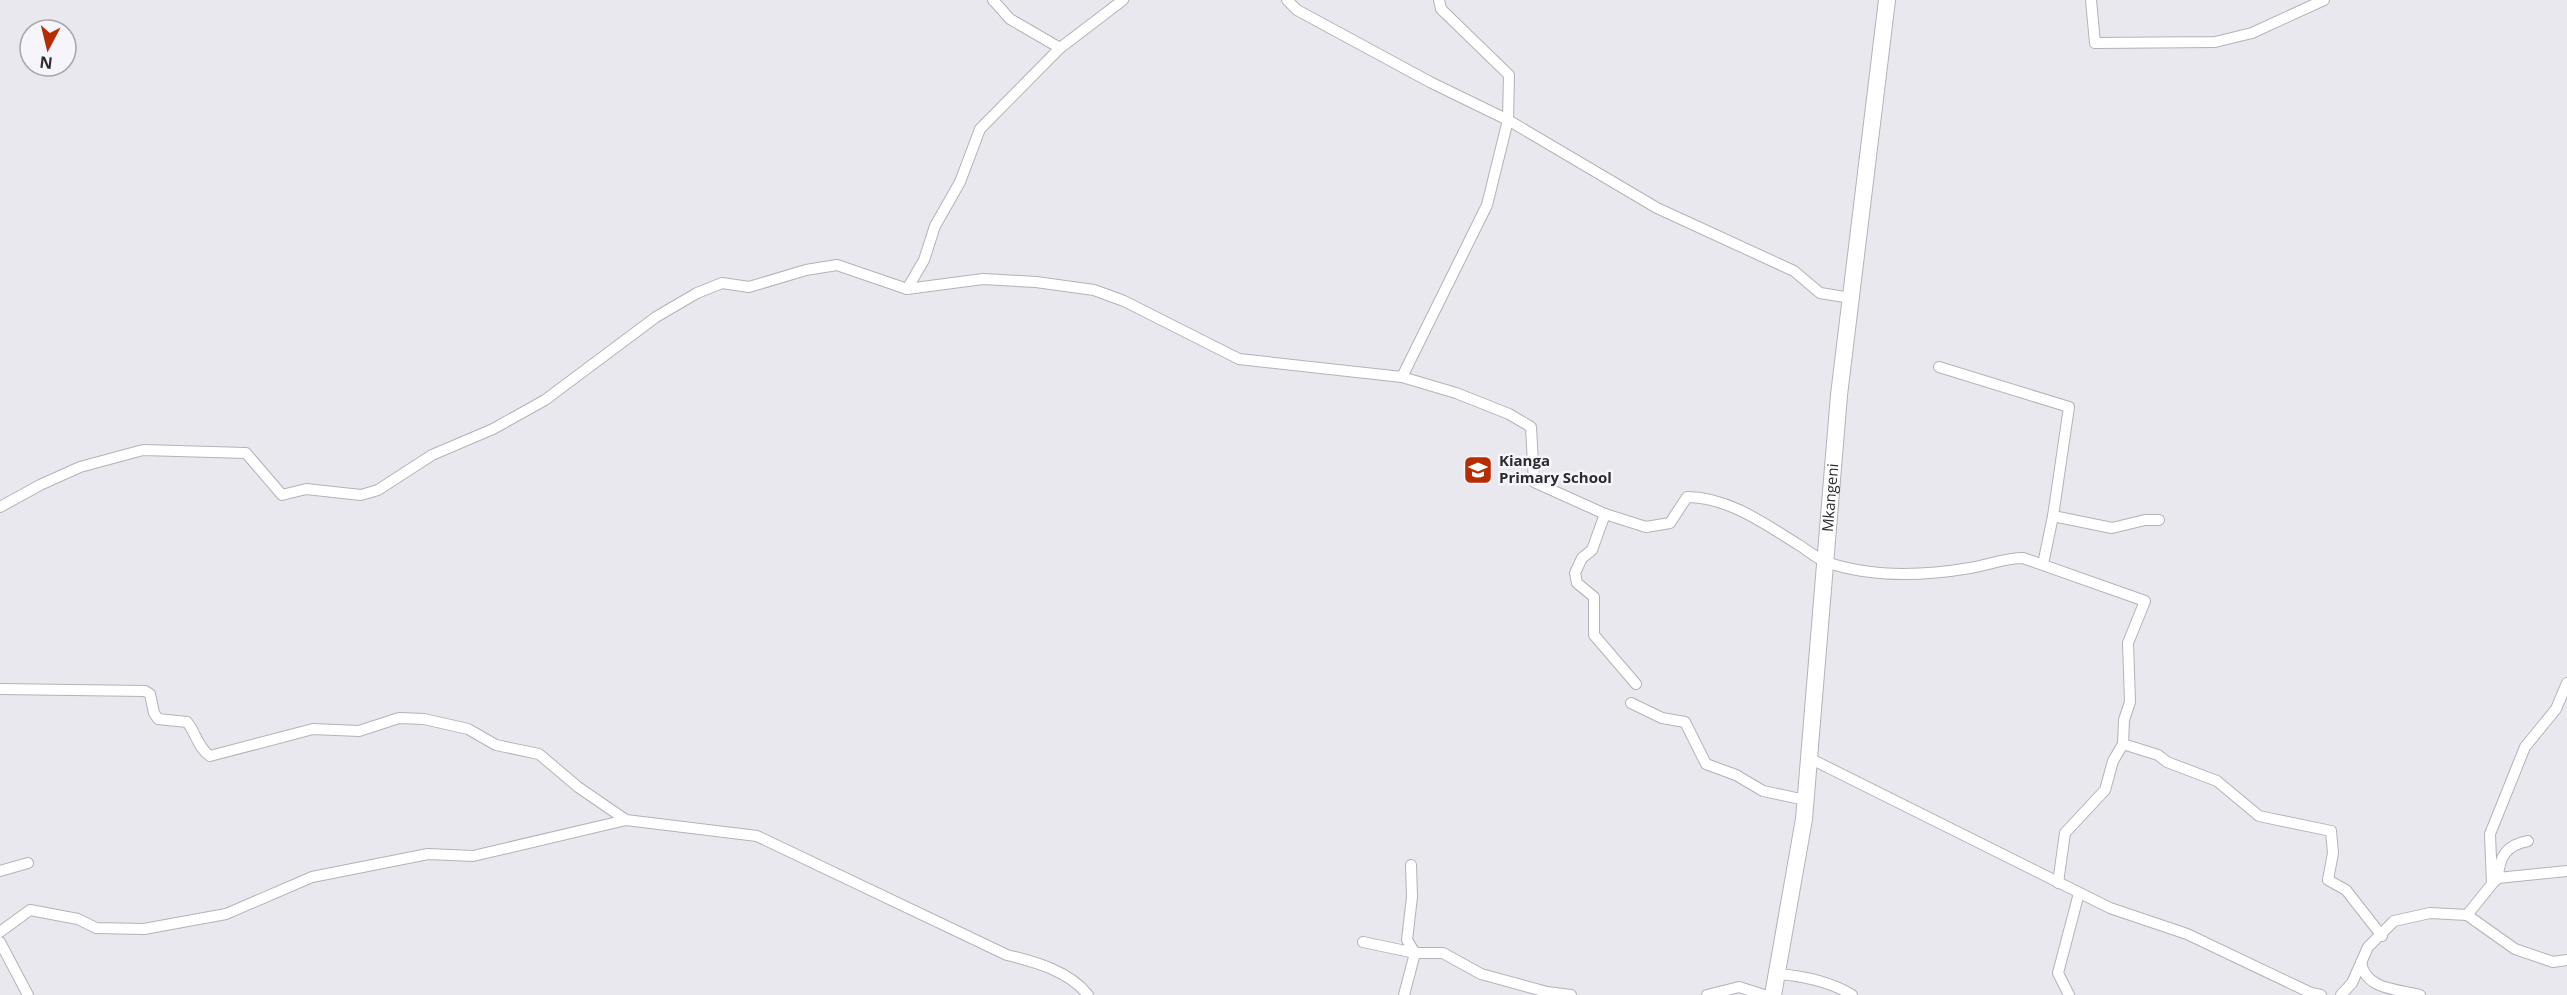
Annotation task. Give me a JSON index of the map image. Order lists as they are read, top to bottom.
{
  "streets": {
    "street": ["Mkangeni"]
  },
  "places": {
    "school or university": ["Kianga Primary School"]
  },
  "north": "bottom"
}
